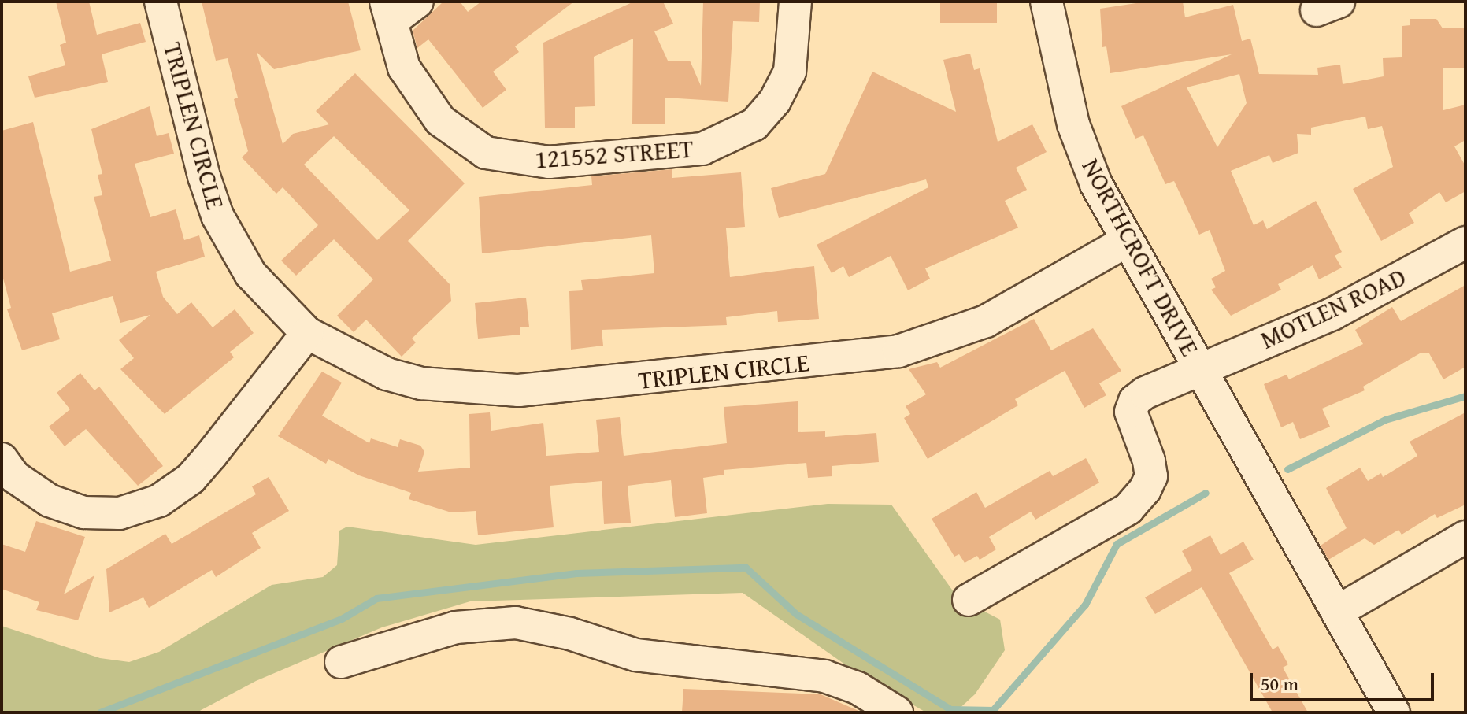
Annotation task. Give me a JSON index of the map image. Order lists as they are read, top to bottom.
{
  "streets": {
    "street": [
      "TRIPLEN CIRCLE",
      "121552 STREET",
      "NORTHCROFT DRIVE",
      "MOTLEN ROAD"
    ]
  },
  "crossings": [
    ["TRIPLEN CIRCLE", "NORTHCROFT DRIVE"],
    ["NORTHCROFT DRIVE", "MOTLEN ROAD"]
  ],
  "scale_bar": "50 m"
}
